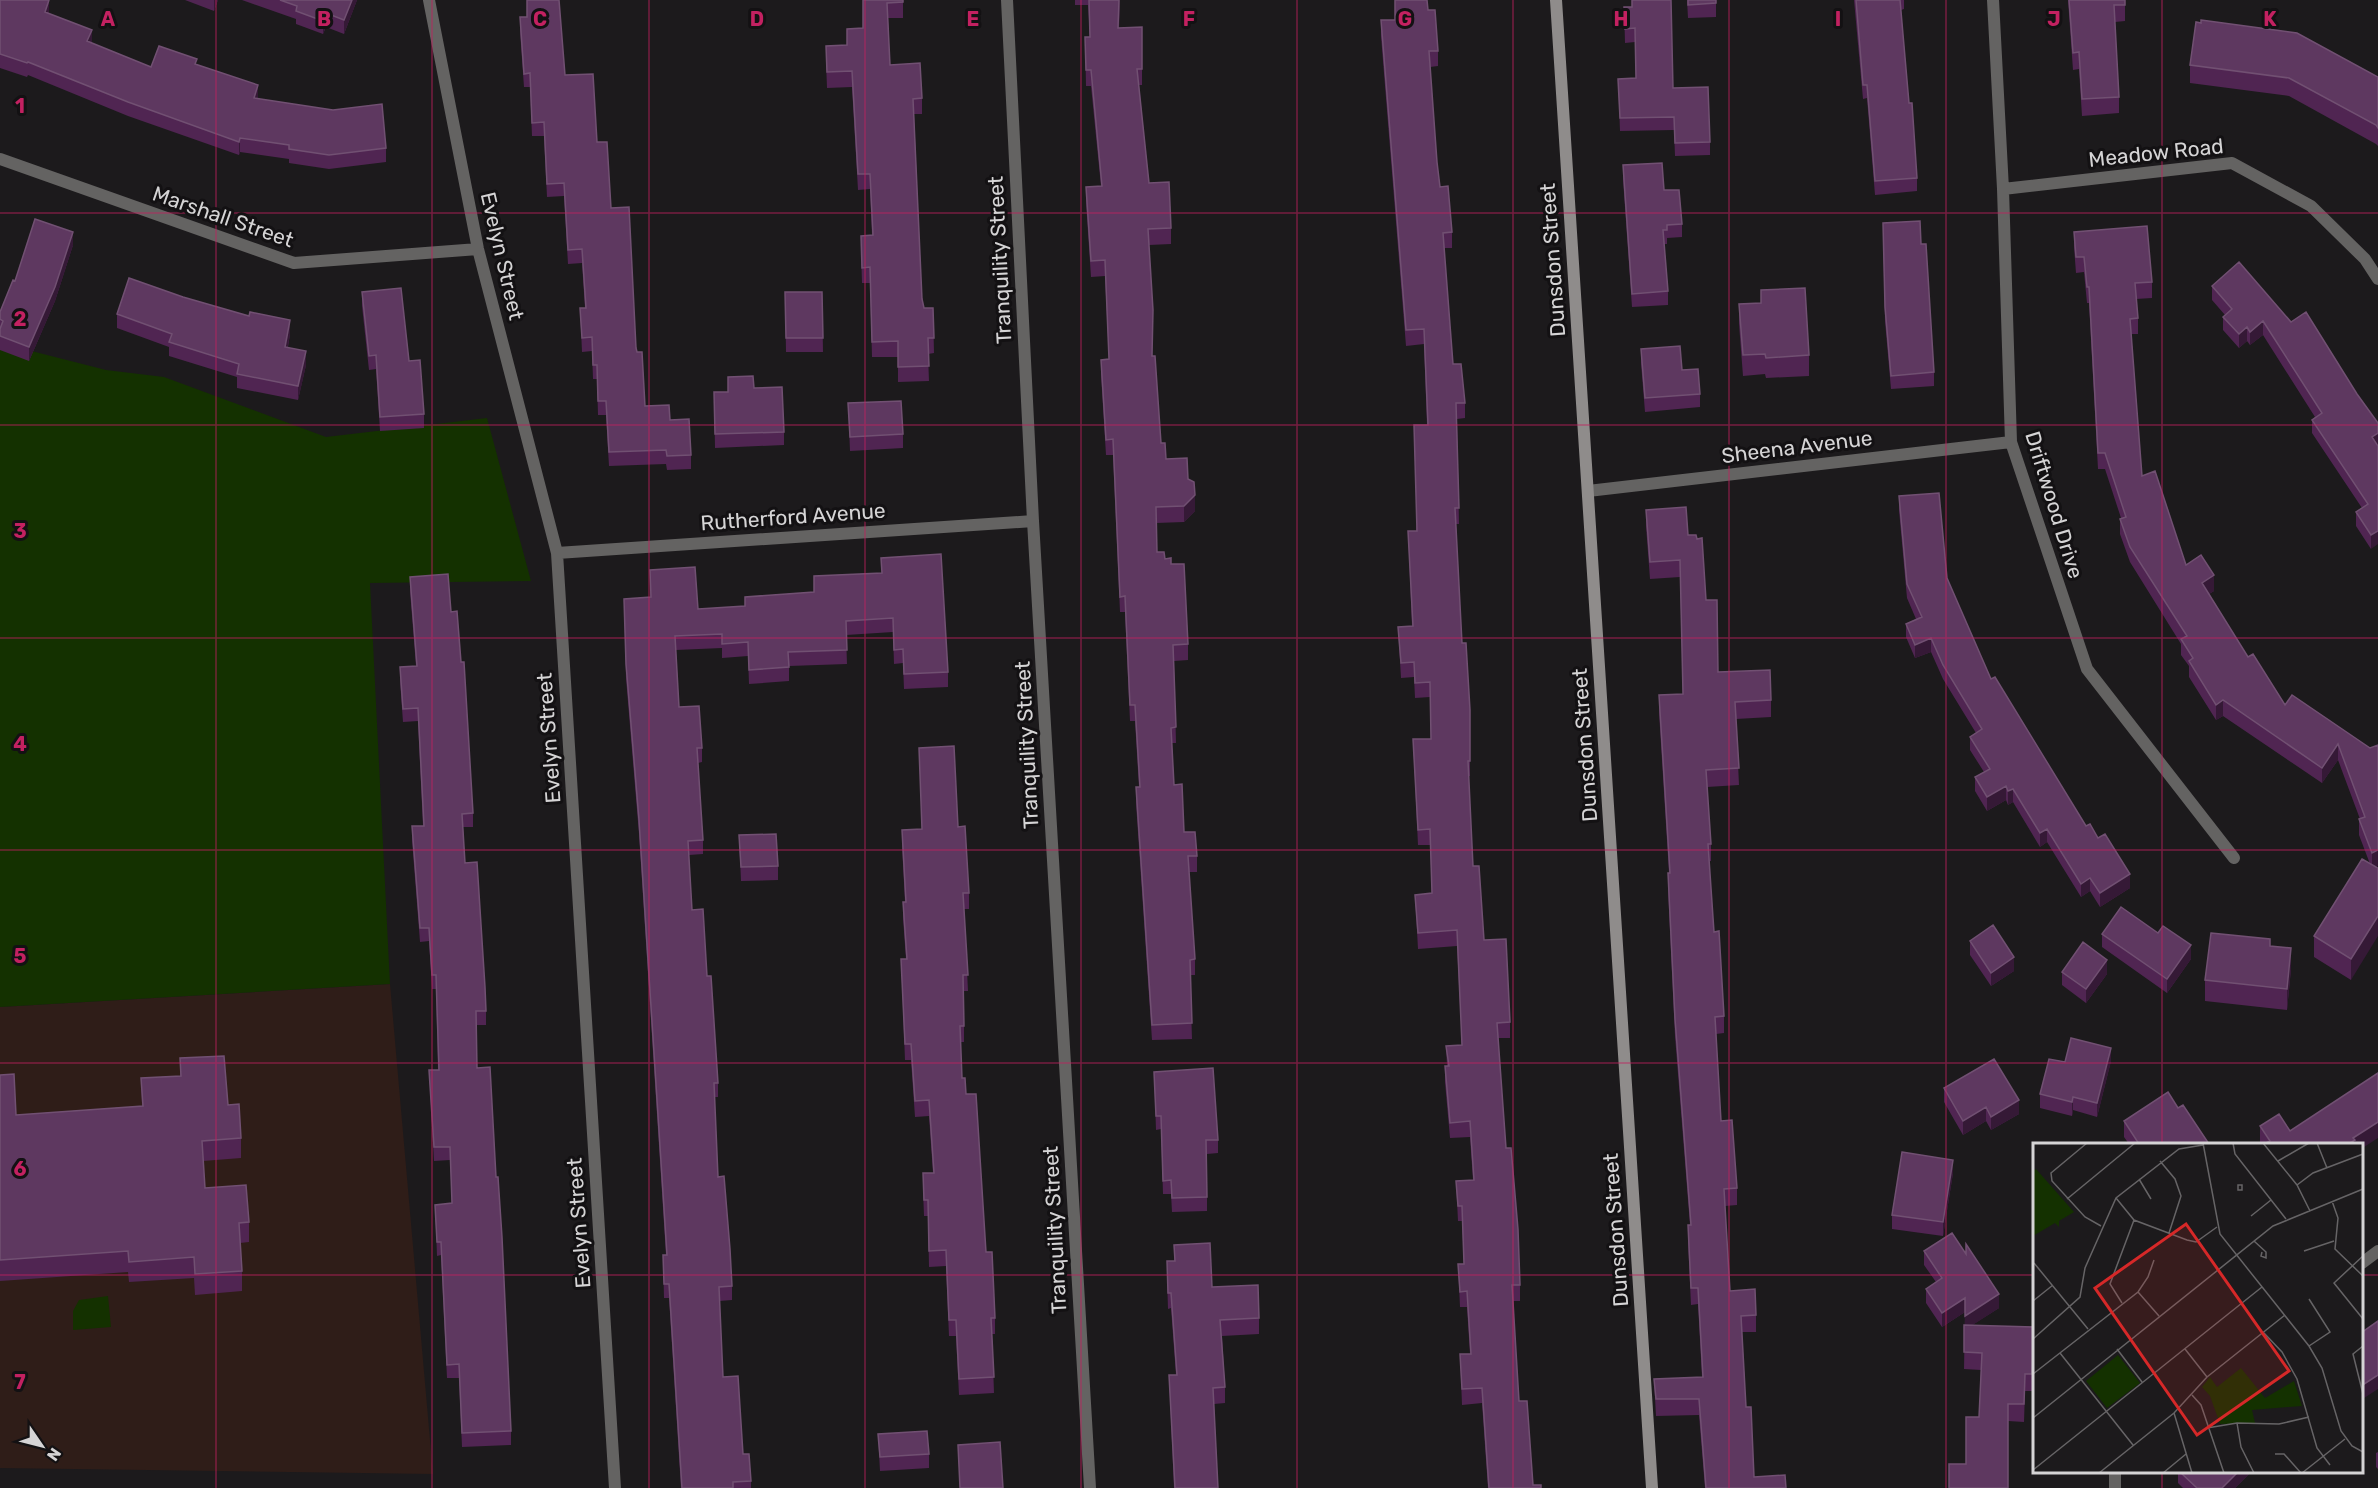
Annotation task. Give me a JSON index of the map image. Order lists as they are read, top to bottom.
{
  "streets": {
    "main road": ["Dunsdon Street"],
    "street": [
      "Meadow Road",
      "Marshall Street",
      "Evelyn Street",
      "Tranquility Street",
      "Sheena Avenue",
      "Driftwood Drive",
      "Rutherford Avenue"
    ]
  },
  "crossings": [
    ["Meadow Road", "Driftwood Drive"],
    ["Marshall Street", "Evelyn Street"],
    ["Evelyn Street", "Rutherford Avenue"],
    ["Tranquility Street", "Rutherford Avenue"],
    ["Dunsdon Street", "Sheena Avenue"],
    ["Sheena Avenue", "Driftwood Drive"]
  ],
  "north": "bottom right",
  "grid": {
    "columns": [
      "A",
      "B",
      "C",
      "D",
      "E",
      "F",
      "G",
      "H",
      "I",
      "J",
      "K"
    ],
    "rows": [
      "1",
      "2",
      "3",
      "4",
      "5",
      "6",
      "7"
    ]
  }
}
